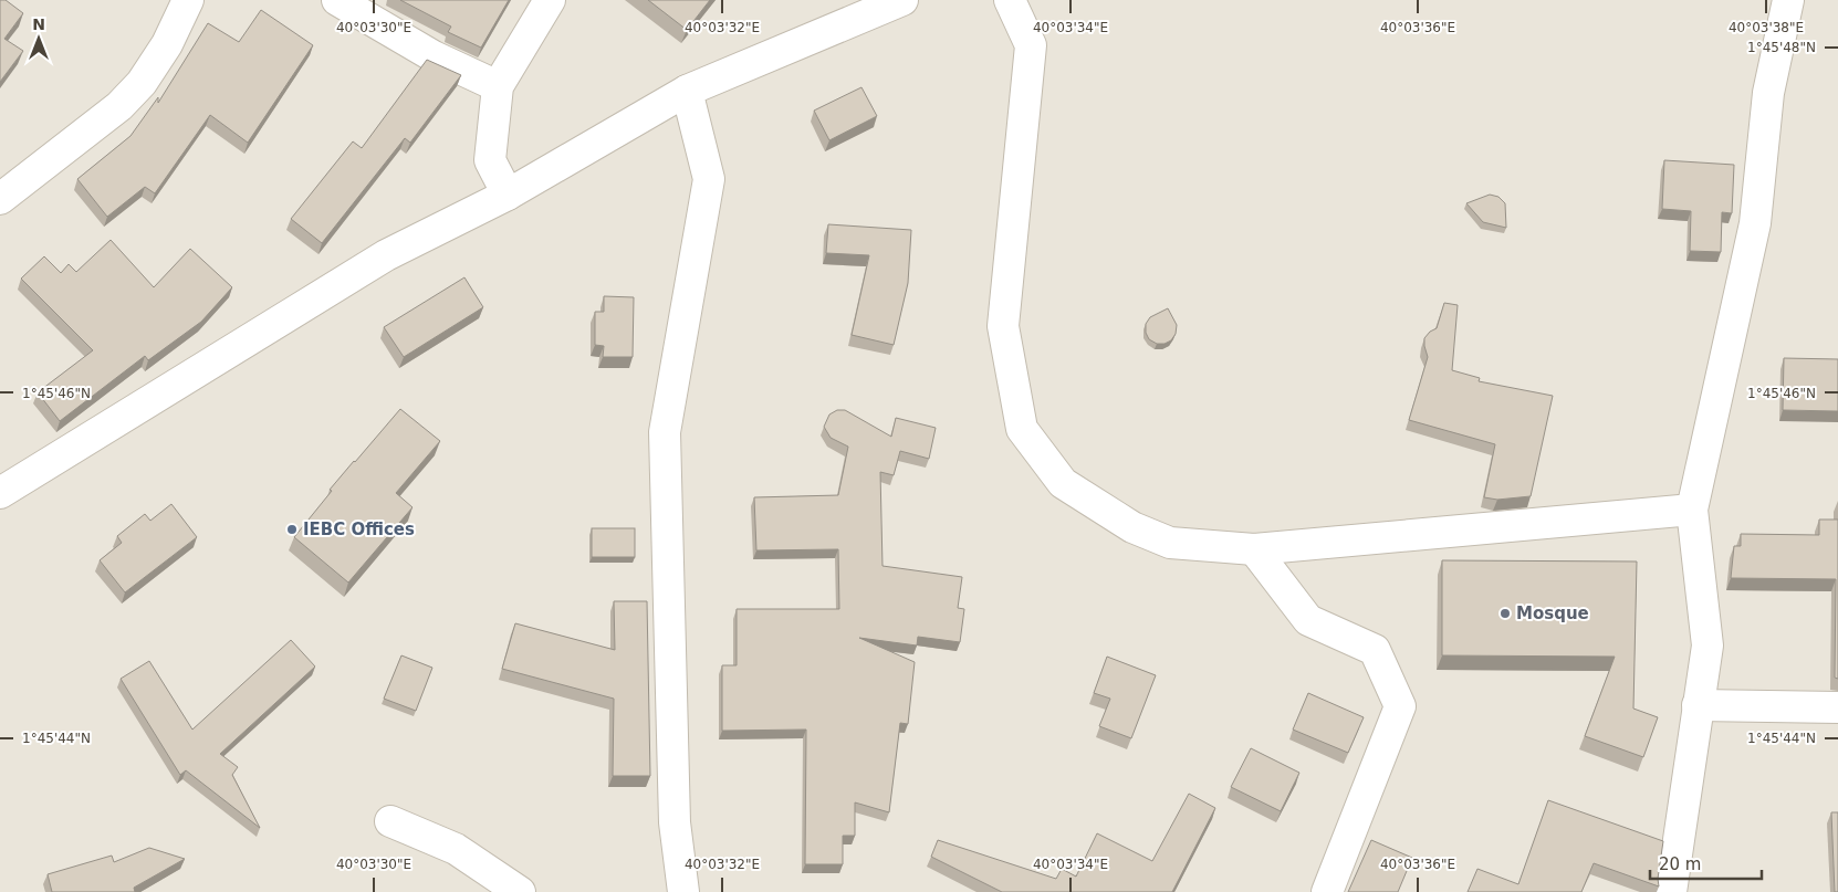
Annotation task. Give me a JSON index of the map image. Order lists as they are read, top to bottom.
{
  "places": ["IEBC Offices", "Mosque"],
  "scale_bar": "20 m",
  "north": "top",
  "coordinates": [
    "40°03'30\"E",
    "40°03'32\"E",
    "40°03'34\"E",
    "40°03'36\"E",
    "40°03'38\"E",
    "1°45'48\"N",
    "1°45'46\"N",
    "1°45'44\"N"
  ]
}
